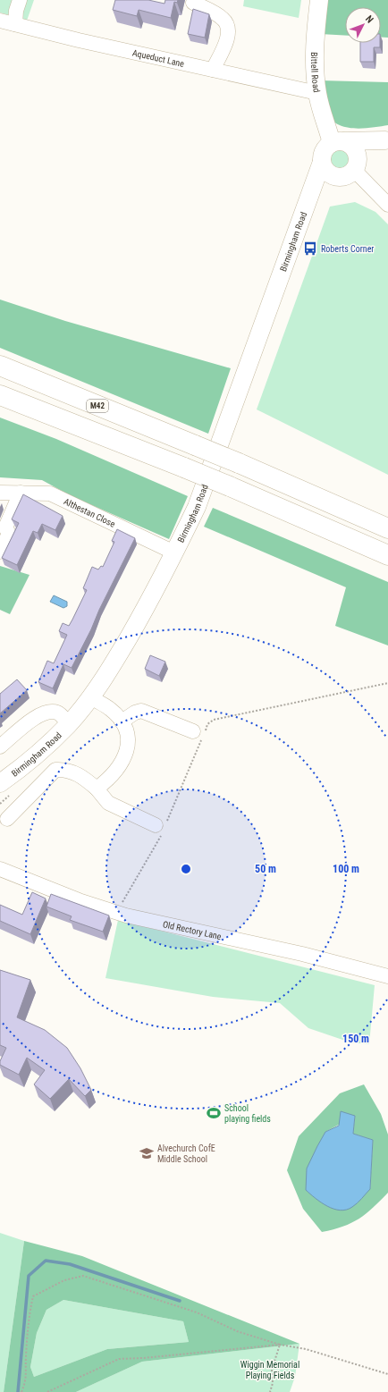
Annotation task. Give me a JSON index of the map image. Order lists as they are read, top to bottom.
{
  "streets": {
    "highway": ["M42"],
    "main road": ["Bittell Road", "Birmingham Road"],
    "street": ["Aqueduct Lane", "Althestan Close", "Old Rectory Lane"]
  },
  "crossings": [
    ["Aqueduct Lane", "Bittell Road"],
    ["Bittell Road", "Birmingham Road"],
    ["Birmingham Road", "Althestan Close"]
  ],
  "parks": ["Wiggin Memorial Playing Fields"],
  "places": {
    "bus stop": ["Roberts Corner"],
    "sports": ["School playing fields"],
    "school or university": ["Alvechurch CofE Middle School"]
  },
  "north": "top right",
  "rings": ["50 m", "100 m", "150 m"]
}
